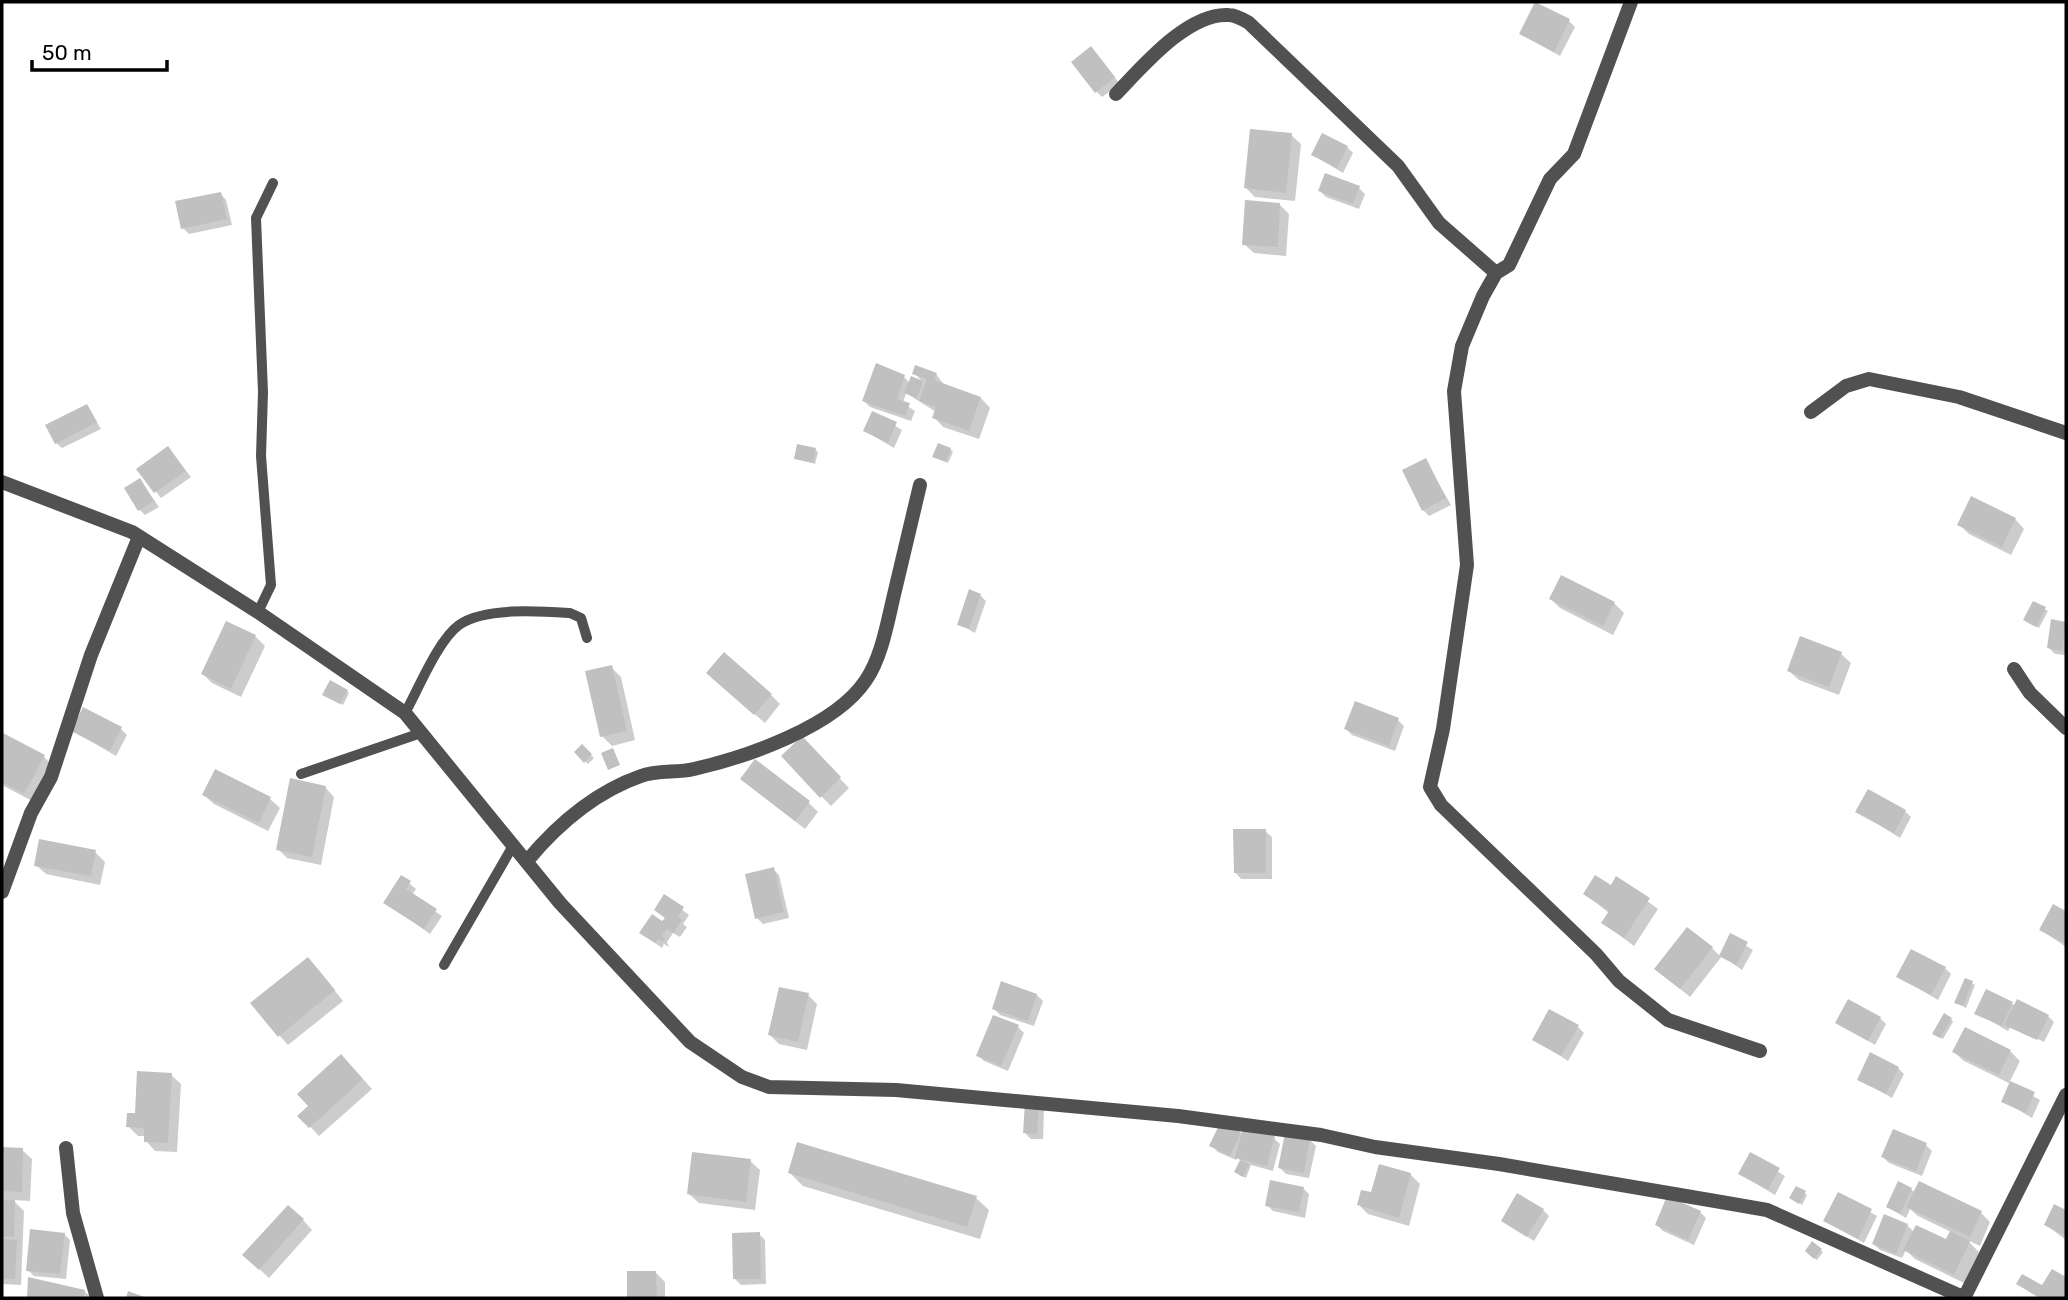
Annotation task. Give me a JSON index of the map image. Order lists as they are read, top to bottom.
{
  "scale_bar": "50 m"
}
